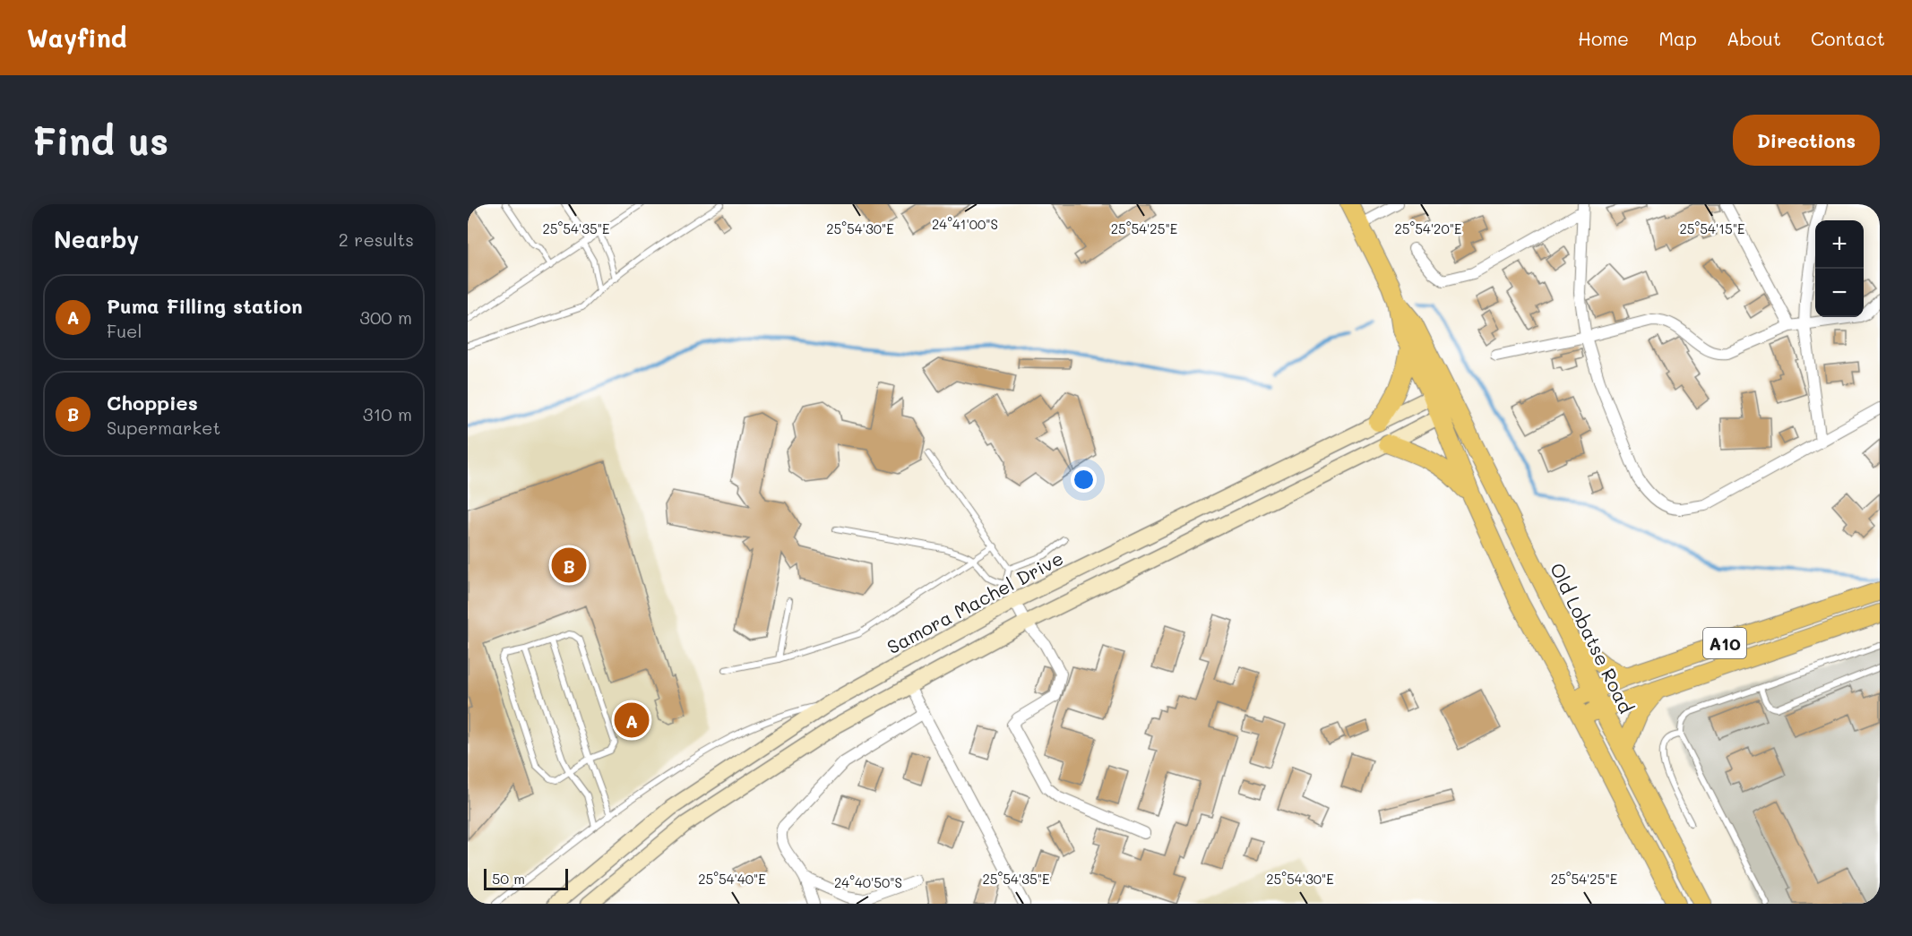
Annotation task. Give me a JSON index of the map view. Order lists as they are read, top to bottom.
{
  "streets": {
    "main road": ["Samora Machel Drive", "Old Lobatse Road", "A10"]
  },
  "crossings": [
    ["Samora Machel Drive", "Old Lobatse Road"],
    ["Old Lobatse Road", "A10"]
  ],
  "scale_bar": "50 m",
  "page": {
    "header": "Wayfind",
    "nav": [
      "Home",
      "Map",
      "About",
      "Contact"
    ],
    "buttons": "Directions",
    "title": "Find us",
    "heading": ["Nearby", "2 results"],
    "map_buttons": ["+", "−"],
    "list": [
      {
        "mark": "A",
        "name": "Puma Filling station",
        "note": "Fuel",
        "value": "300 m"
      },
      {
        "mark": "B",
        "name": "Choppies",
        "note": "Supermarket",
        "value": "310 m"
      }
    ],
    "pins": ["B", "A"],
    "scale": "50 m"
  },
  "coordinates": [
    "24°41'00\"S",
    "25°54'35\"E",
    "25°54'30\"E",
    "25°54'25\"E",
    "25°54'20\"E",
    "25°54'15\"E",
    "25°54'40\"E",
    "24°40'50\"S"
  ]
}
